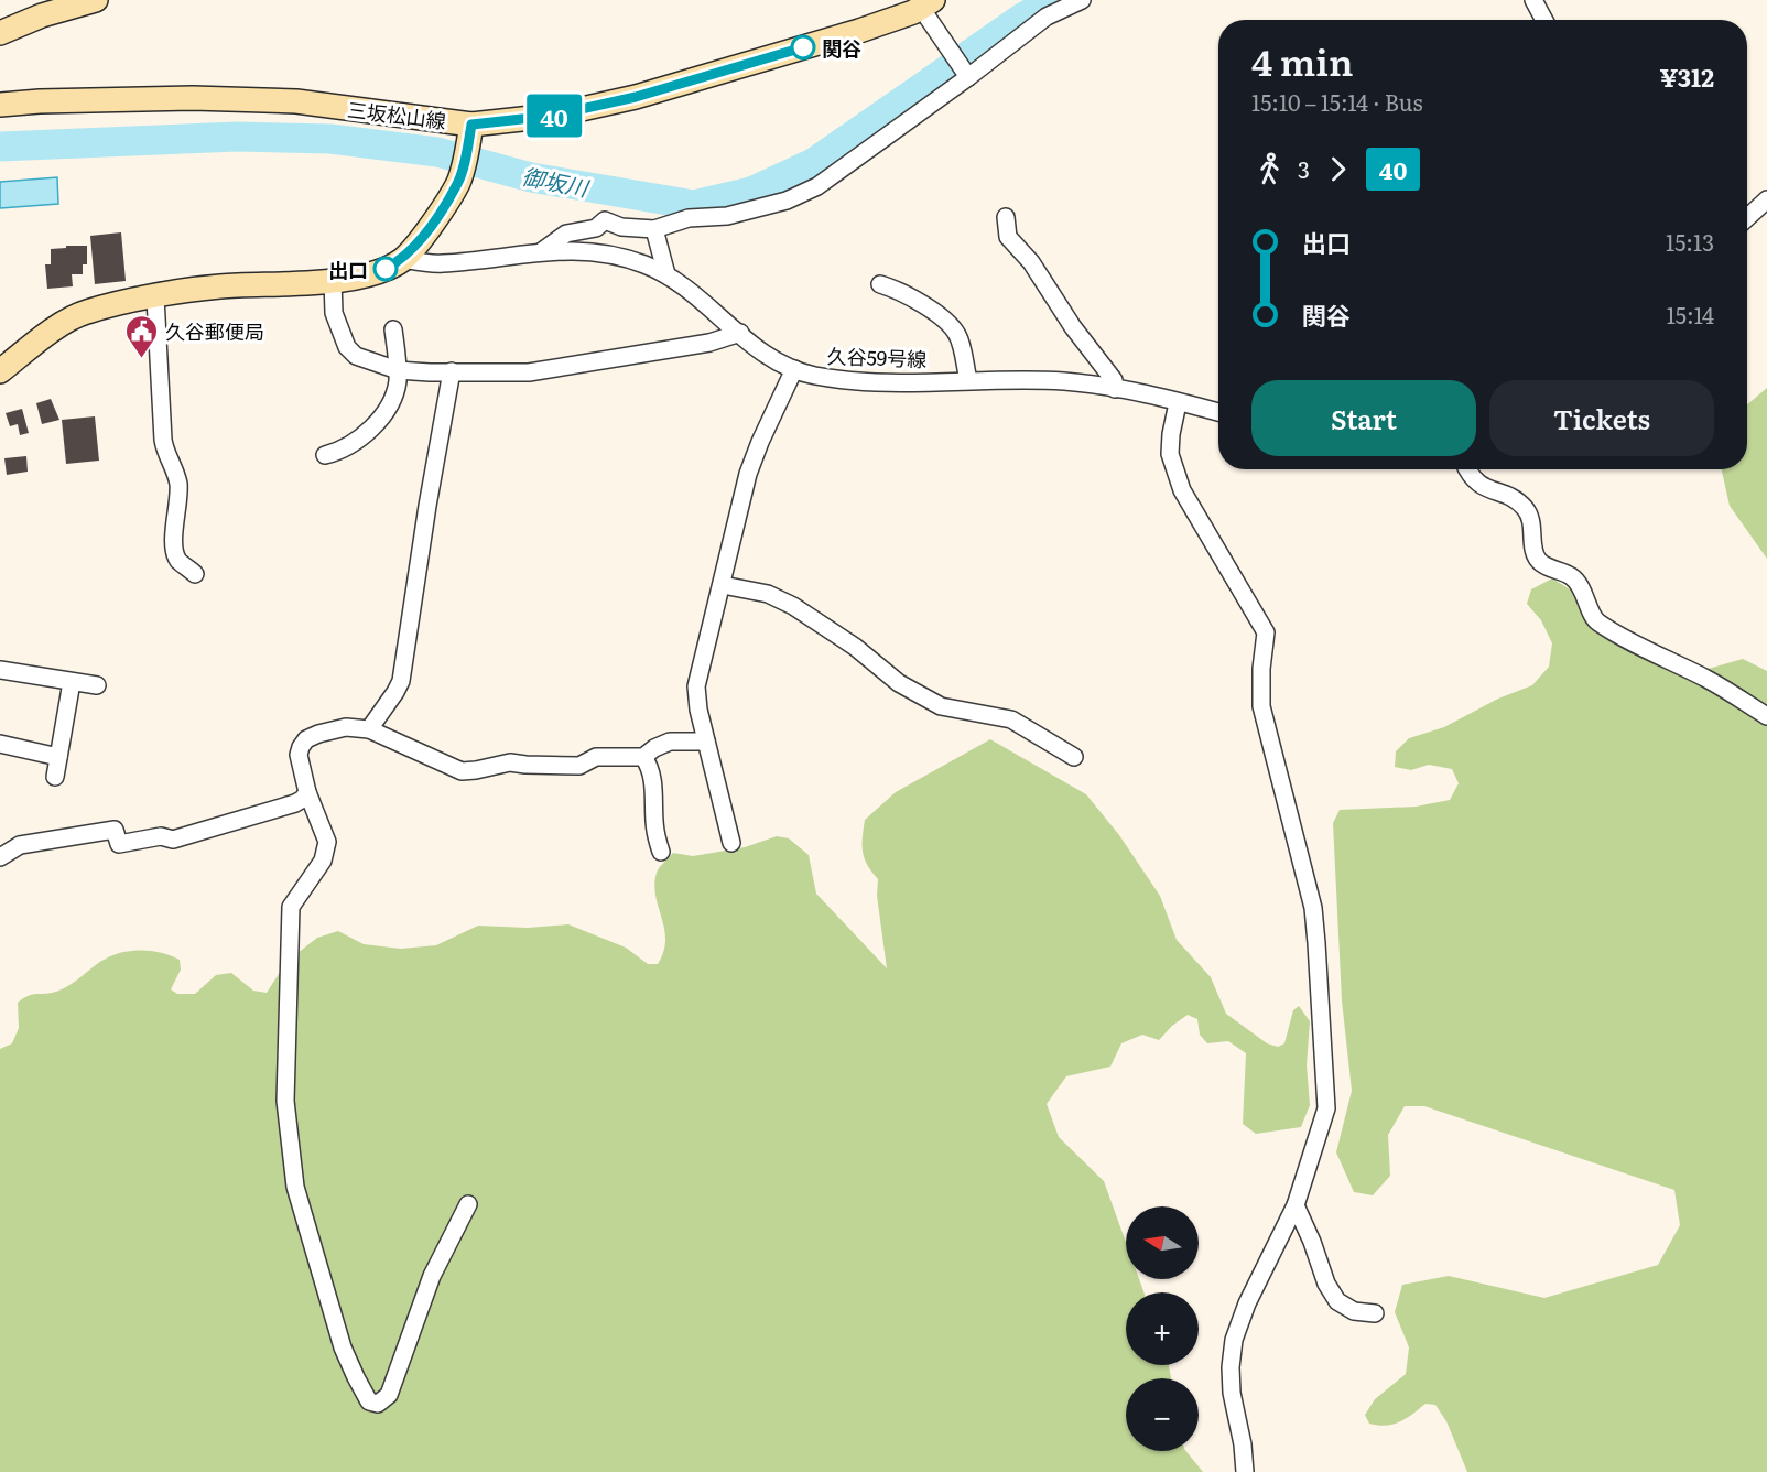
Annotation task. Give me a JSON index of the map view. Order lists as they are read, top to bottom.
{
  "streets": {
    "main road": ["三坂松山線"],
    "street": ["久谷59号線"]
  },
  "water": ["御坂川"],
  "places": {
    "other": ["関谷", "出口"],
    "public building": ["久谷郵便局"]
  },
  "lines": ["bus line 40"],
  "north": "left",
  "page": {
    "on_map": "40",
    "heading": ["4 min", "15:10 – 15:14 · Bus", "¥312"],
    "legs": ["3", "40"],
    "list": [
      {
        "name": "出口",
        "value": "15:13"
      },
      {
        "name": "関谷",
        "value": "15:14"
      }
    ],
    "buttons": ["Start", "Tickets"],
    "map_buttons": ["+", "−"]
  }
}
